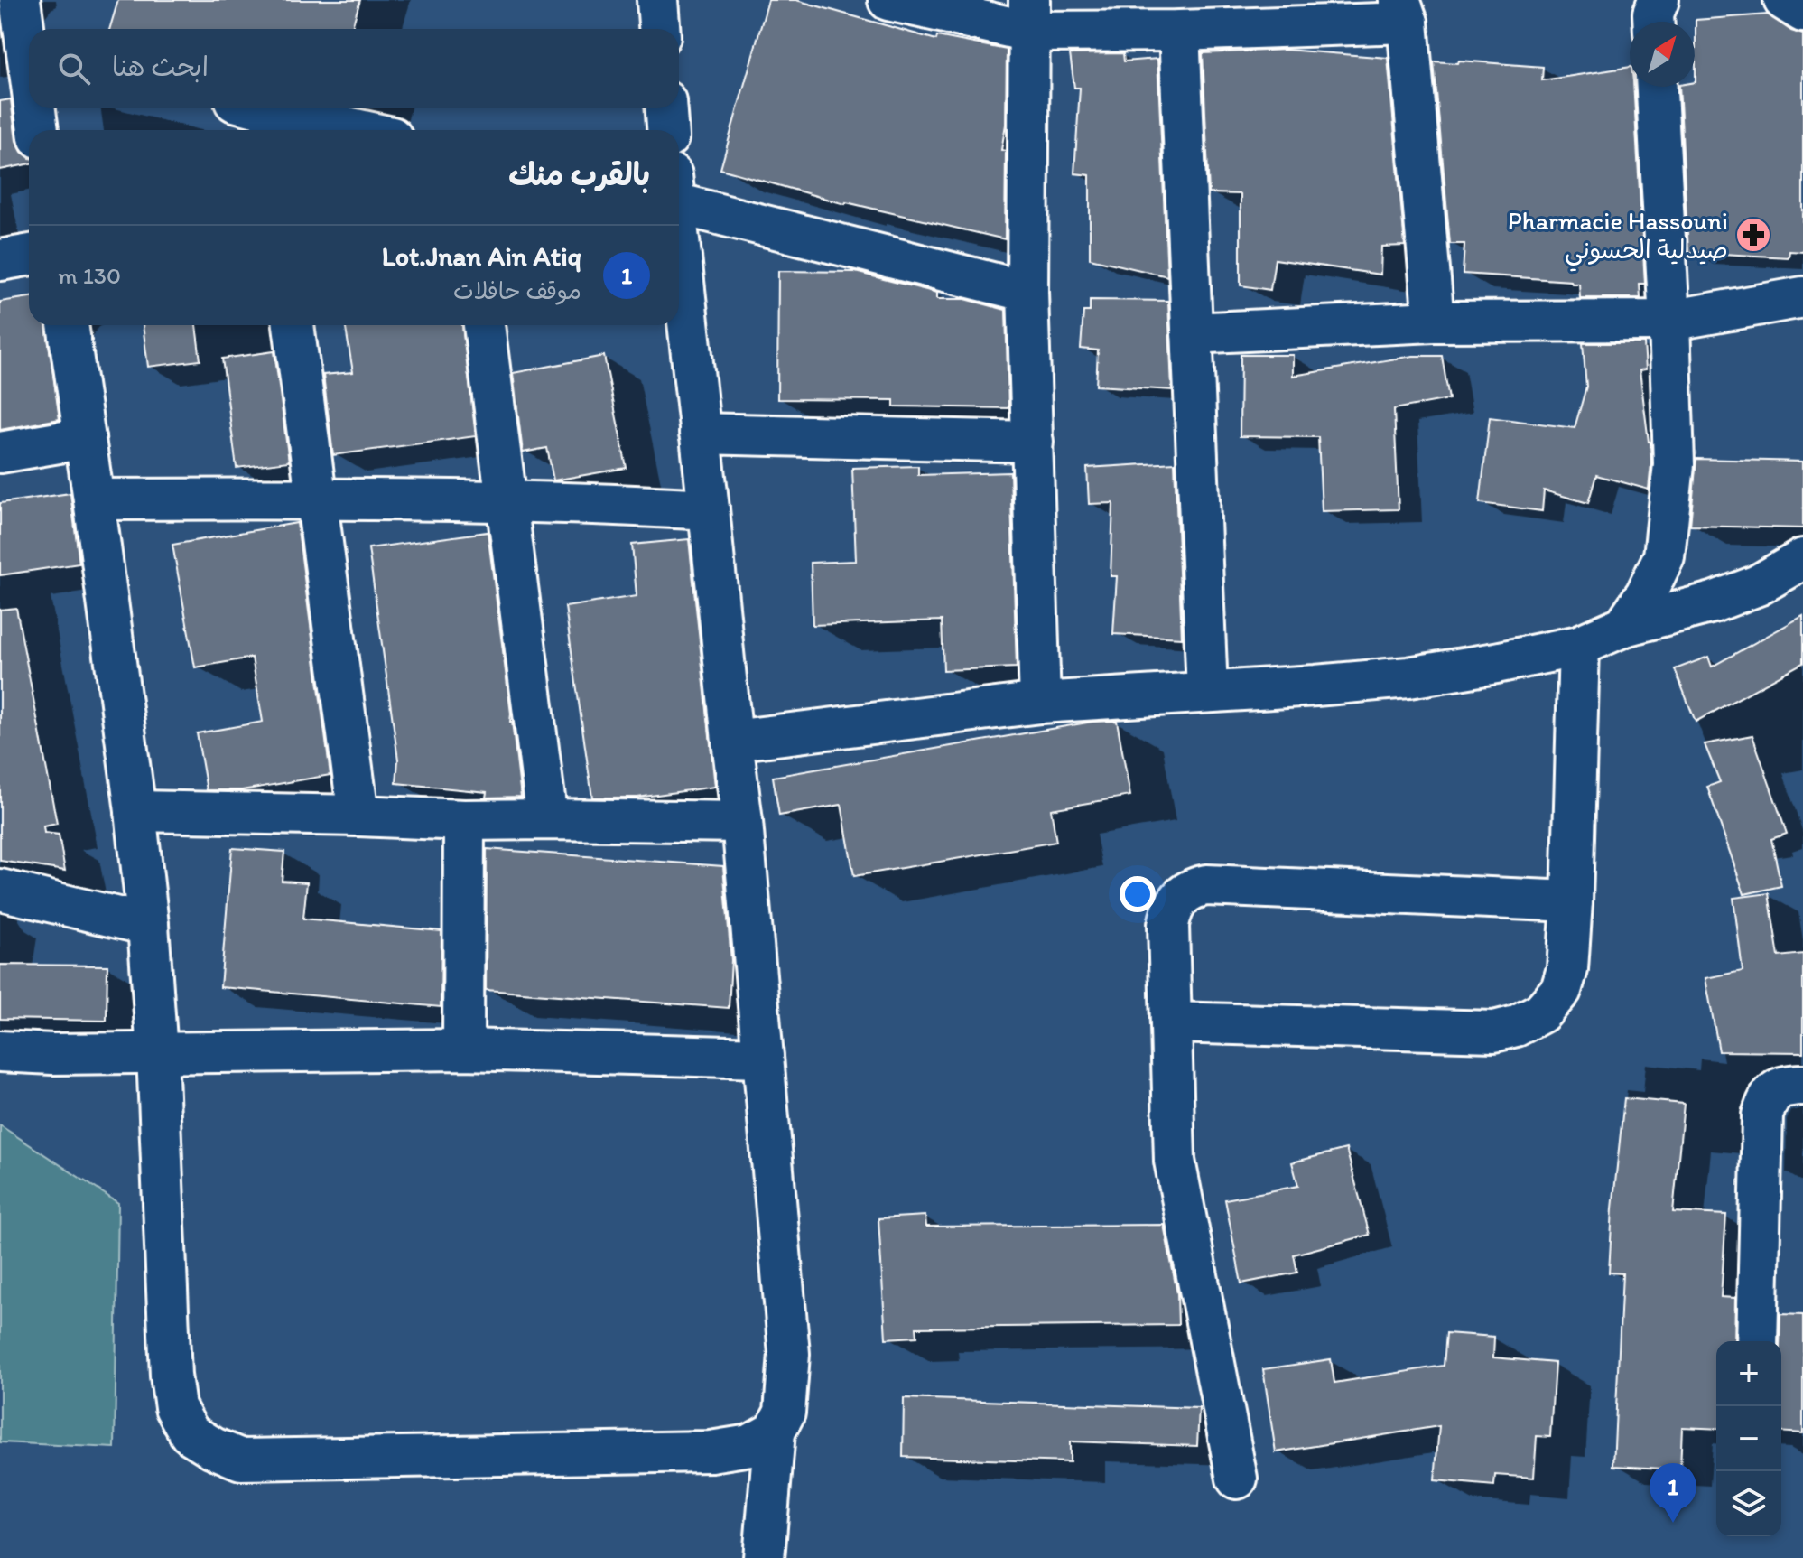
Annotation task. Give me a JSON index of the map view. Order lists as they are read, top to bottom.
{
  "places": {
    "pharmacy": ["Pharmacie Hassouni صيدلية الحسوني"]
  },
  "north": "top right",
  "page": {
    "search": "ابحث هنا",
    "heading": "بالقرب منك",
    "list": [
      {
        "mark": "1",
        "name": "Lot.Jnan Ain Atiq",
        "note": "موقف حافلات",
        "value": "130 m"
      }
    ],
    "map_buttons": ["+", "−"],
    "pins": "1"
  }
}
